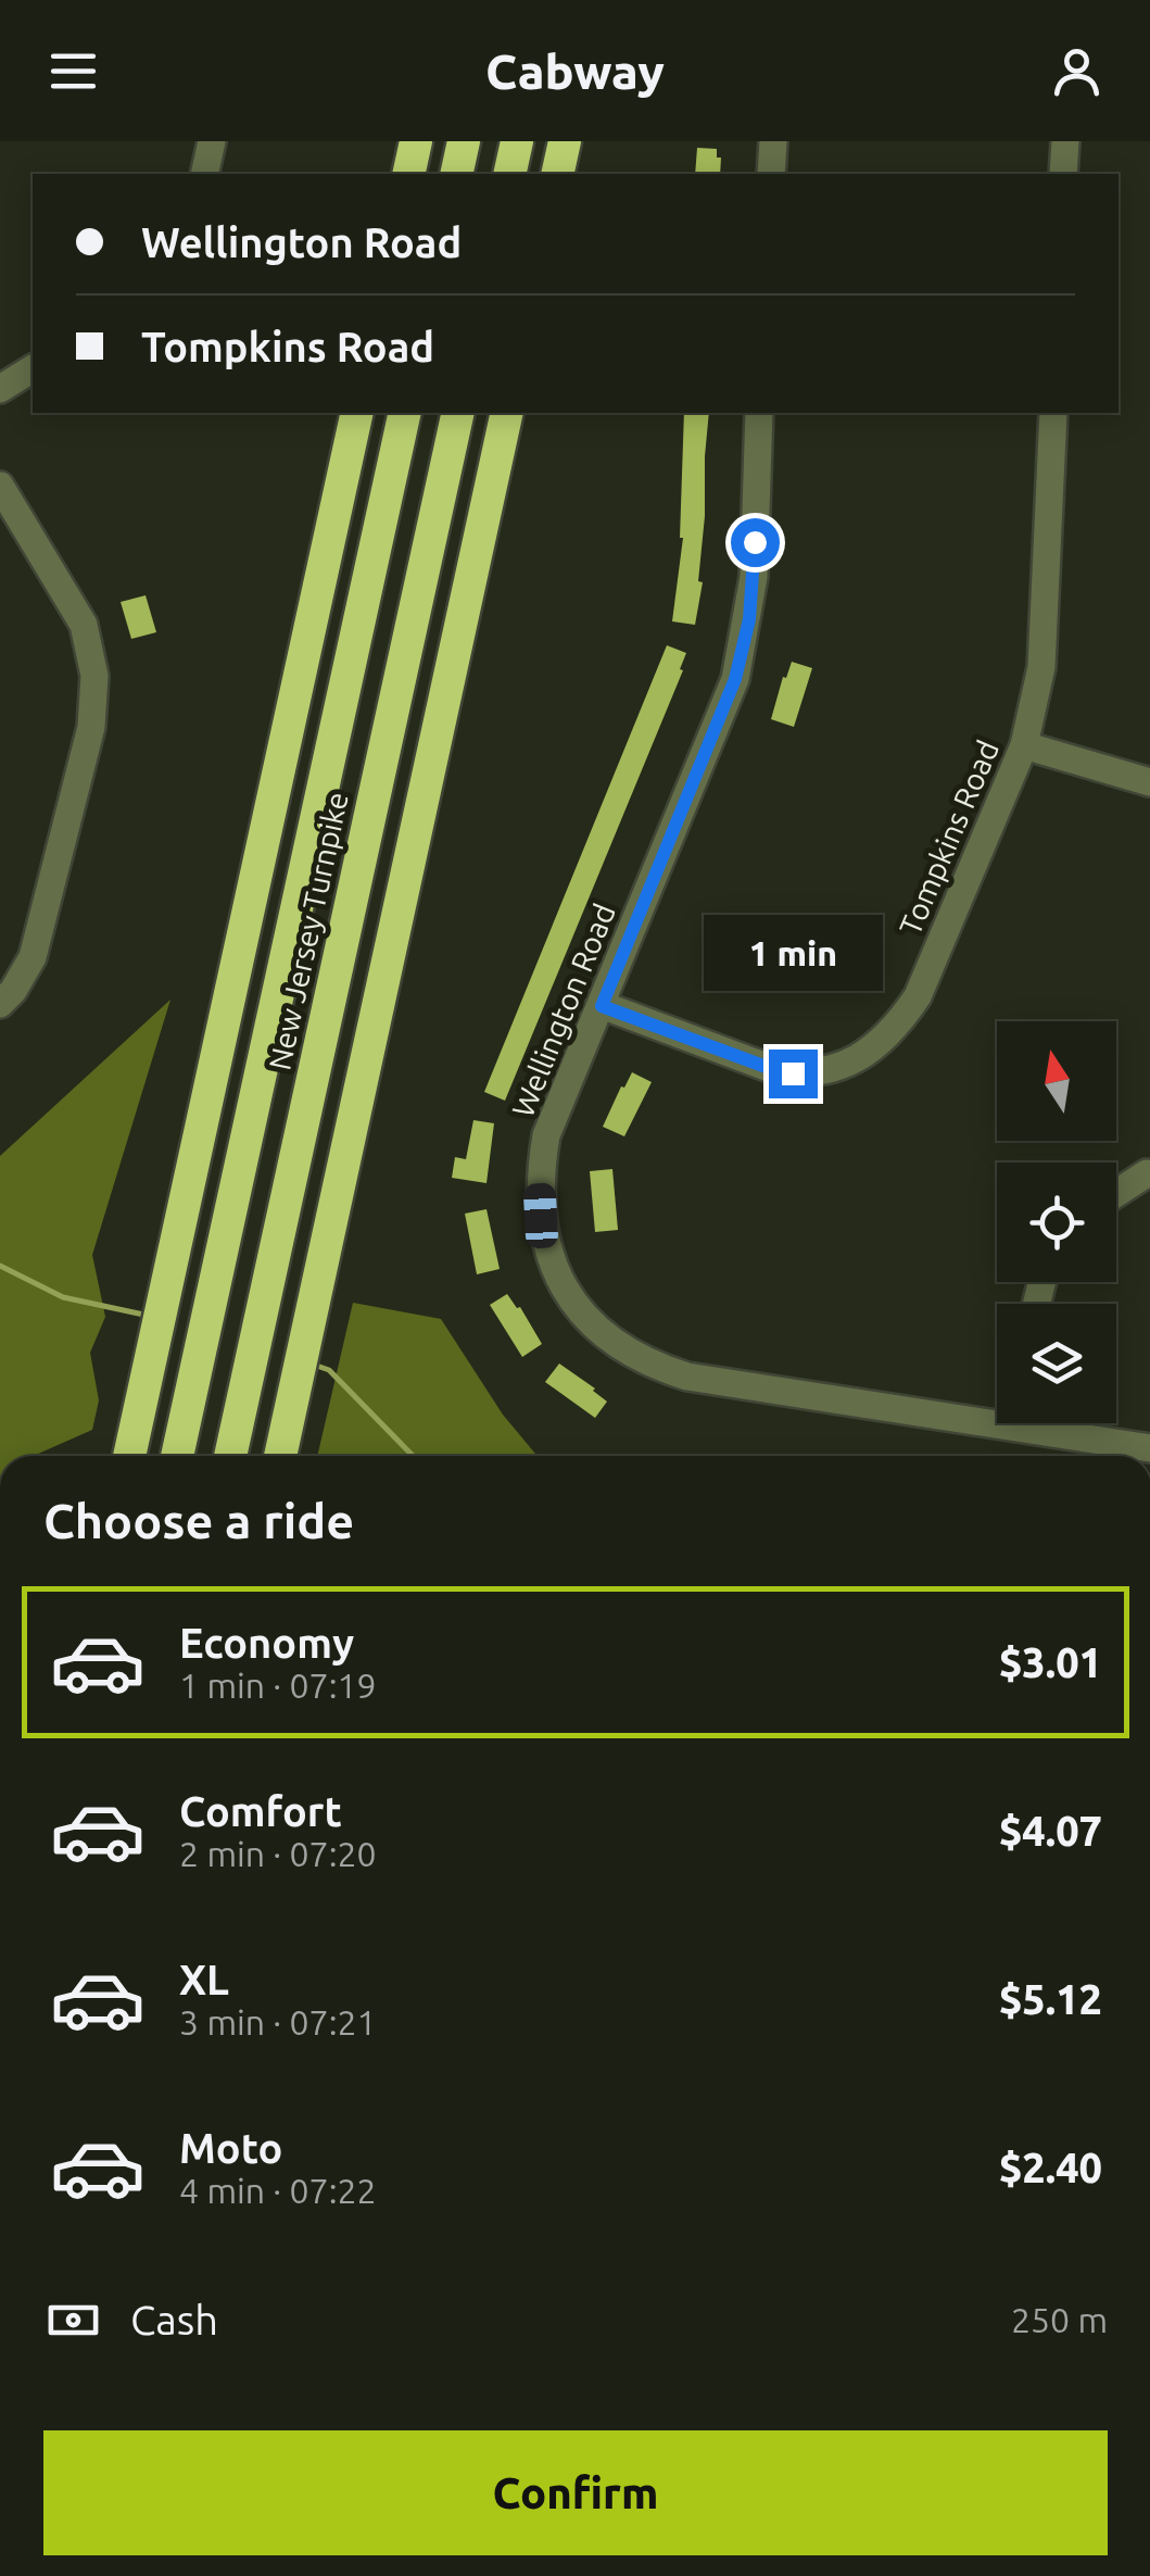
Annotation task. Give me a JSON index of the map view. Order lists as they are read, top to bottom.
{
  "streets": {
    "highway": ["New Jersey Turnpike"],
    "street": ["Tompkins Road", "Wellington Road"]
  },
  "crossings": [
    ["Tompkins Road", "Wellington Road"]
  ],
  "north": "top",
  "page": {
    "header": "Cabway",
    "banner": ["Wellington Road", "Tompkins Road"],
    "bubble": "1 min",
    "heading": "Choose a ride",
    "list": [
      {
        "name": "Economy",
        "note": "1 min · 07:19",
        "value": "$3.01"
      },
      {
        "name": "Comfort",
        "note": "2 min · 07:20",
        "value": "$4.07"
      },
      {
        "name": "XL",
        "note": "3 min · 07:21",
        "value": "$5.12"
      },
      {
        "name": "Moto",
        "note": "4 min · 07:22",
        "value": "$2.40"
      }
    ],
    "pay": ["Cash", "250 m"],
    "buttons": "Confirm"
  }
}
